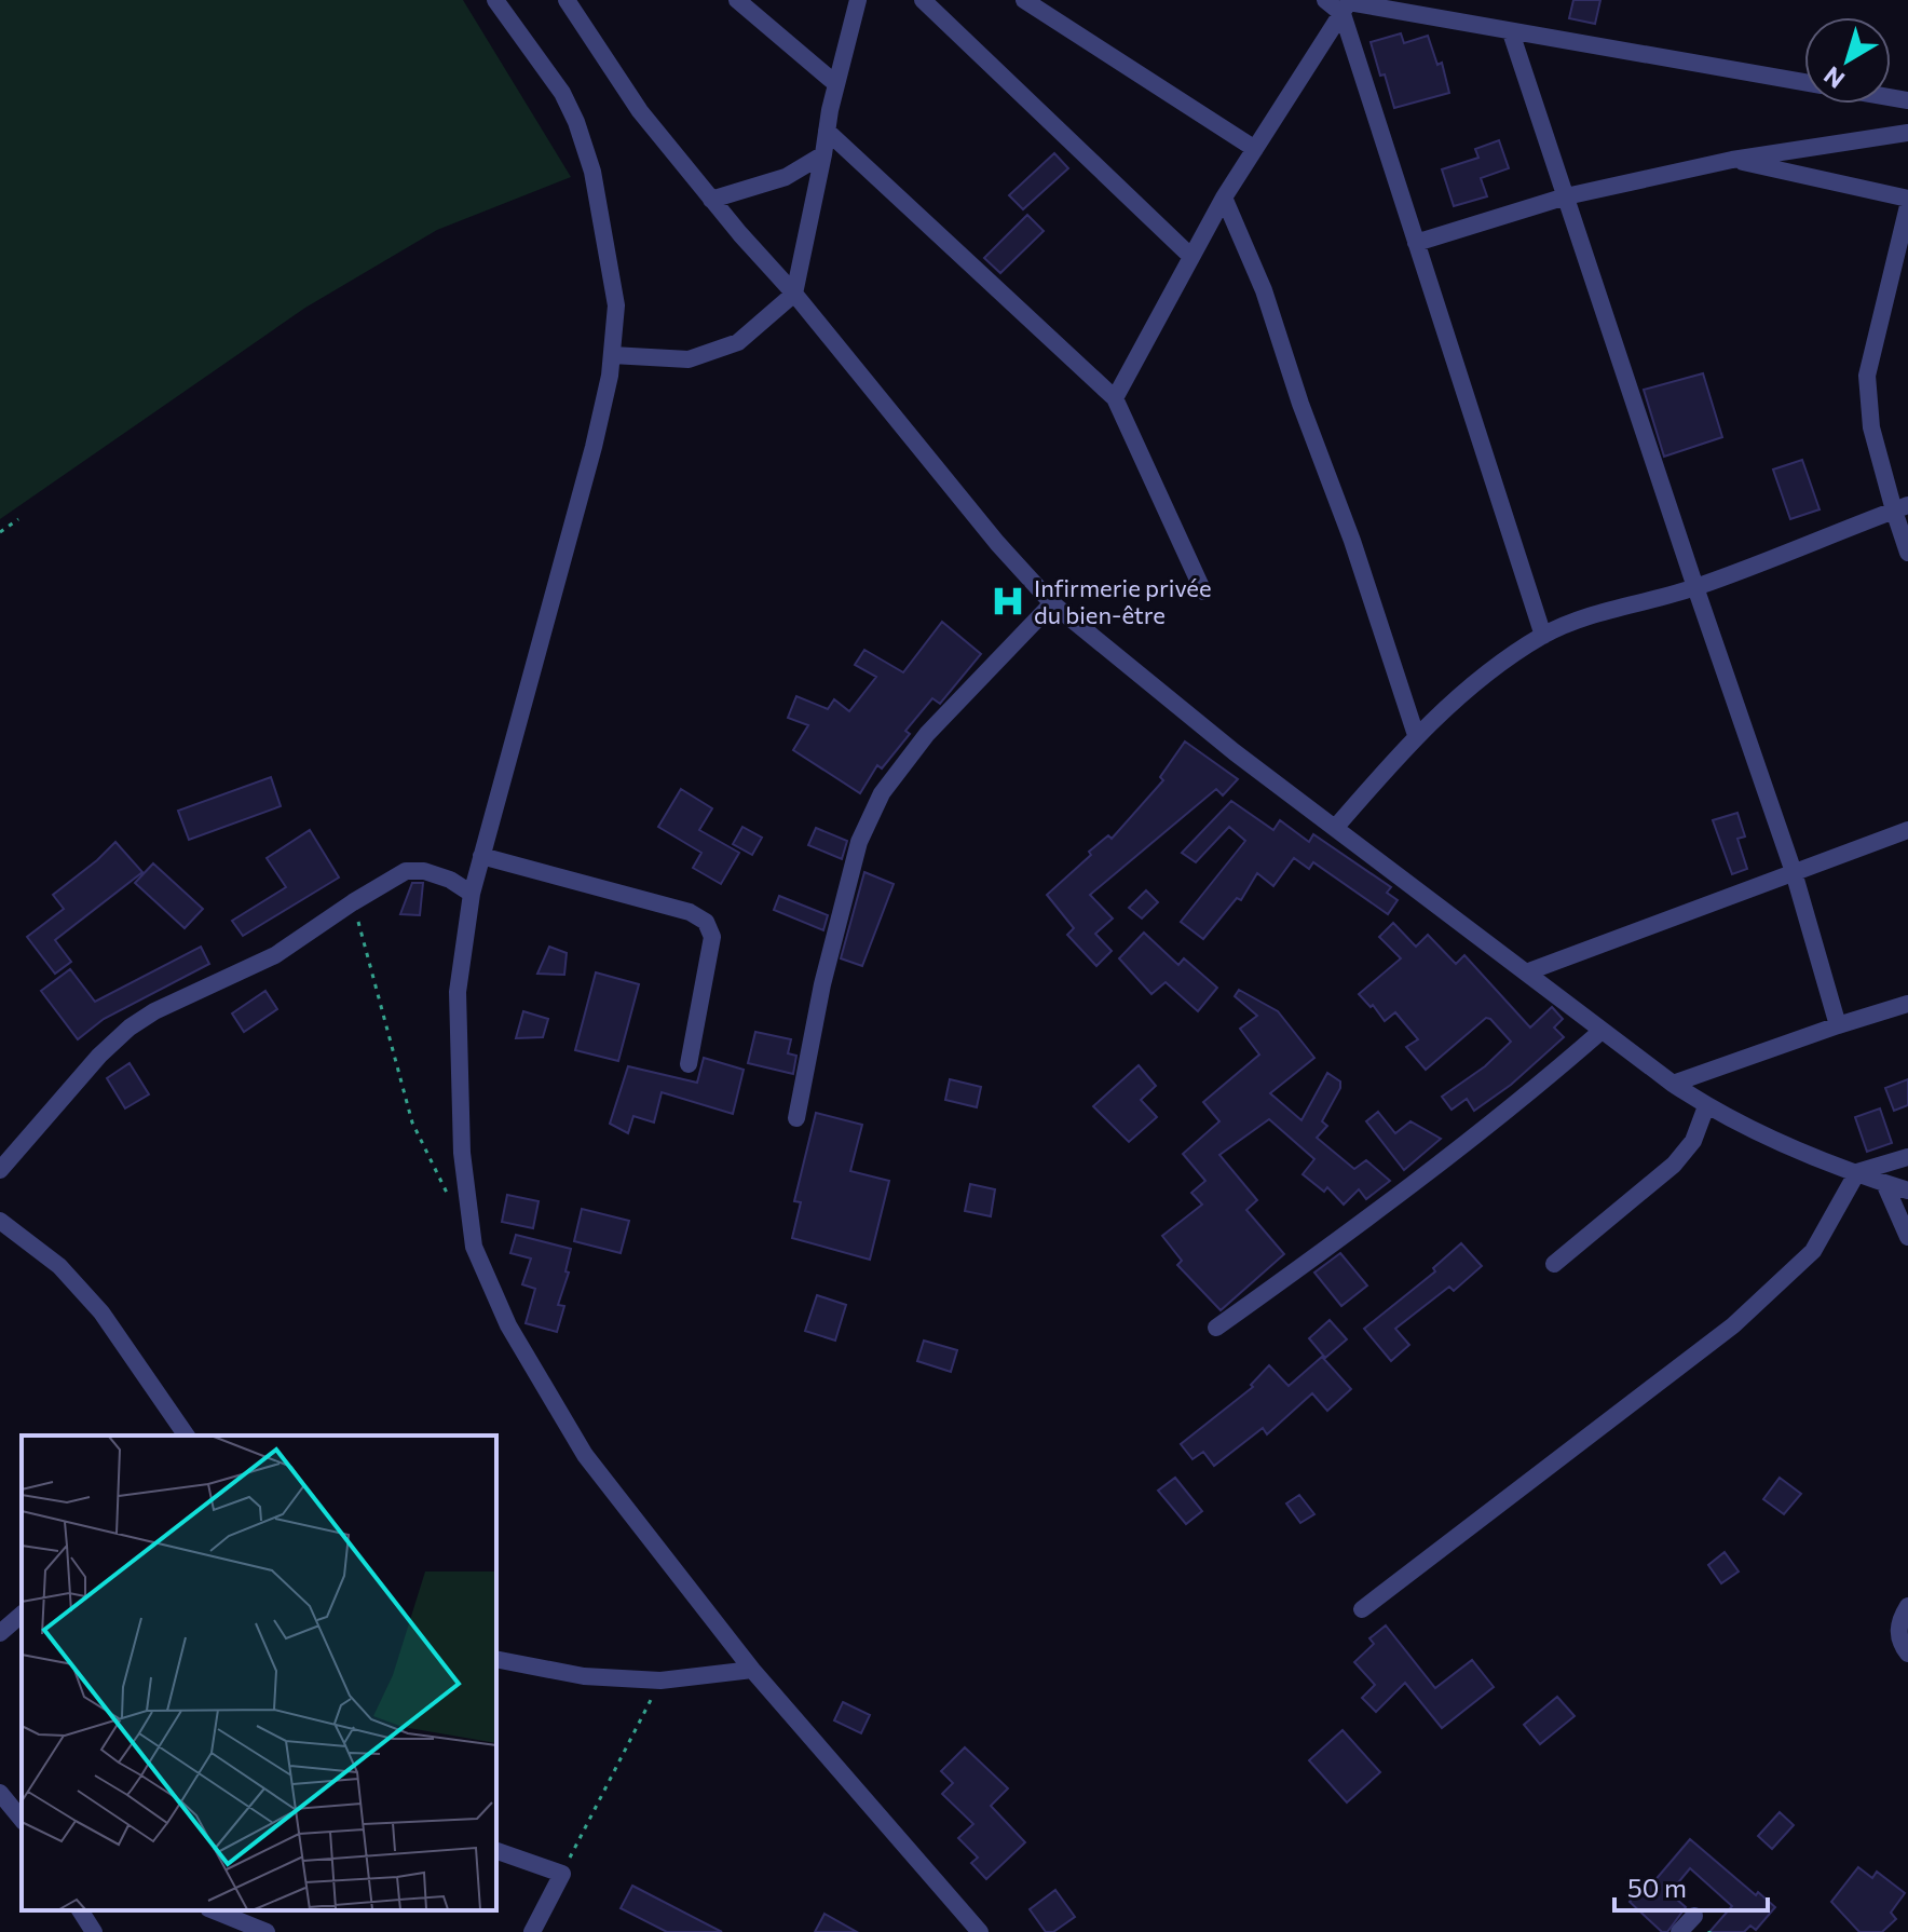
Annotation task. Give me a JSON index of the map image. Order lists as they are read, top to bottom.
{
  "places": {
    "hospital": ["Infirmerie privée du bien-être"]
  },
  "scale_bar": "50 m",
  "north": "bottom left"
}
